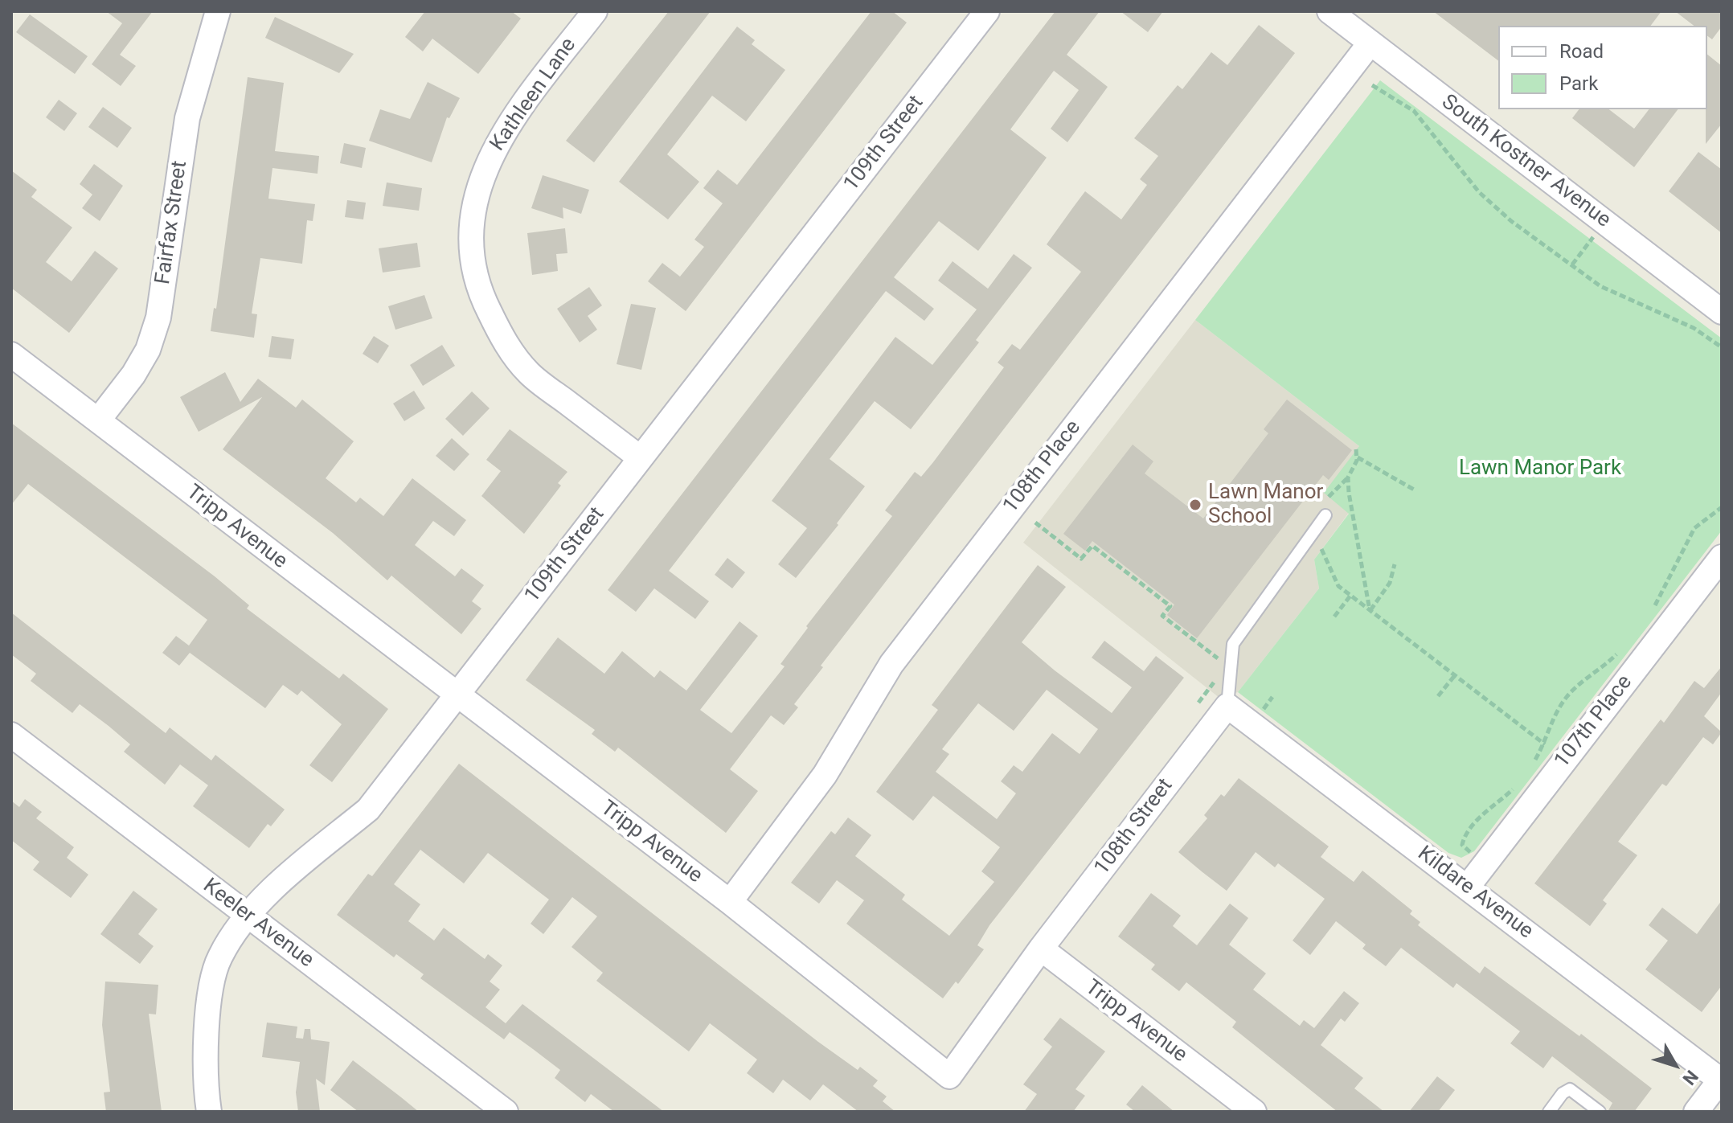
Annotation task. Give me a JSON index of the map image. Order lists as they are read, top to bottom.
{
  "streets": {
    "street": [
      "Kathleen Lane",
      "109th Street",
      "South Kostner Avenue",
      "Fairfax Street",
      "108th Place",
      "Tripp Avenue",
      "107th Place",
      "108th Street",
      "Kildare Avenue",
      "Keeler Avenue"
    ]
  },
  "crossings": [
    ["Kathleen Lane", "109th Street"],
    ["109th Street", "Tripp Avenue"],
    ["109th Street", "Keeler Avenue"],
    ["South Kostner Avenue", "108th Place"],
    ["Fairfax Street", "Tripp Avenue"],
    ["108th Place", "Tripp Avenue"],
    ["Tripp Avenue", "108th Street"],
    ["107th Place", "Kildare Avenue"],
    ["108th Street", "Kildare Avenue"]
  ],
  "parks": ["Lawn Manor Park"],
  "places": ["Lawn Manor School"],
  "legend": ["Road", "Park"],
  "north": "bottom right"
}
